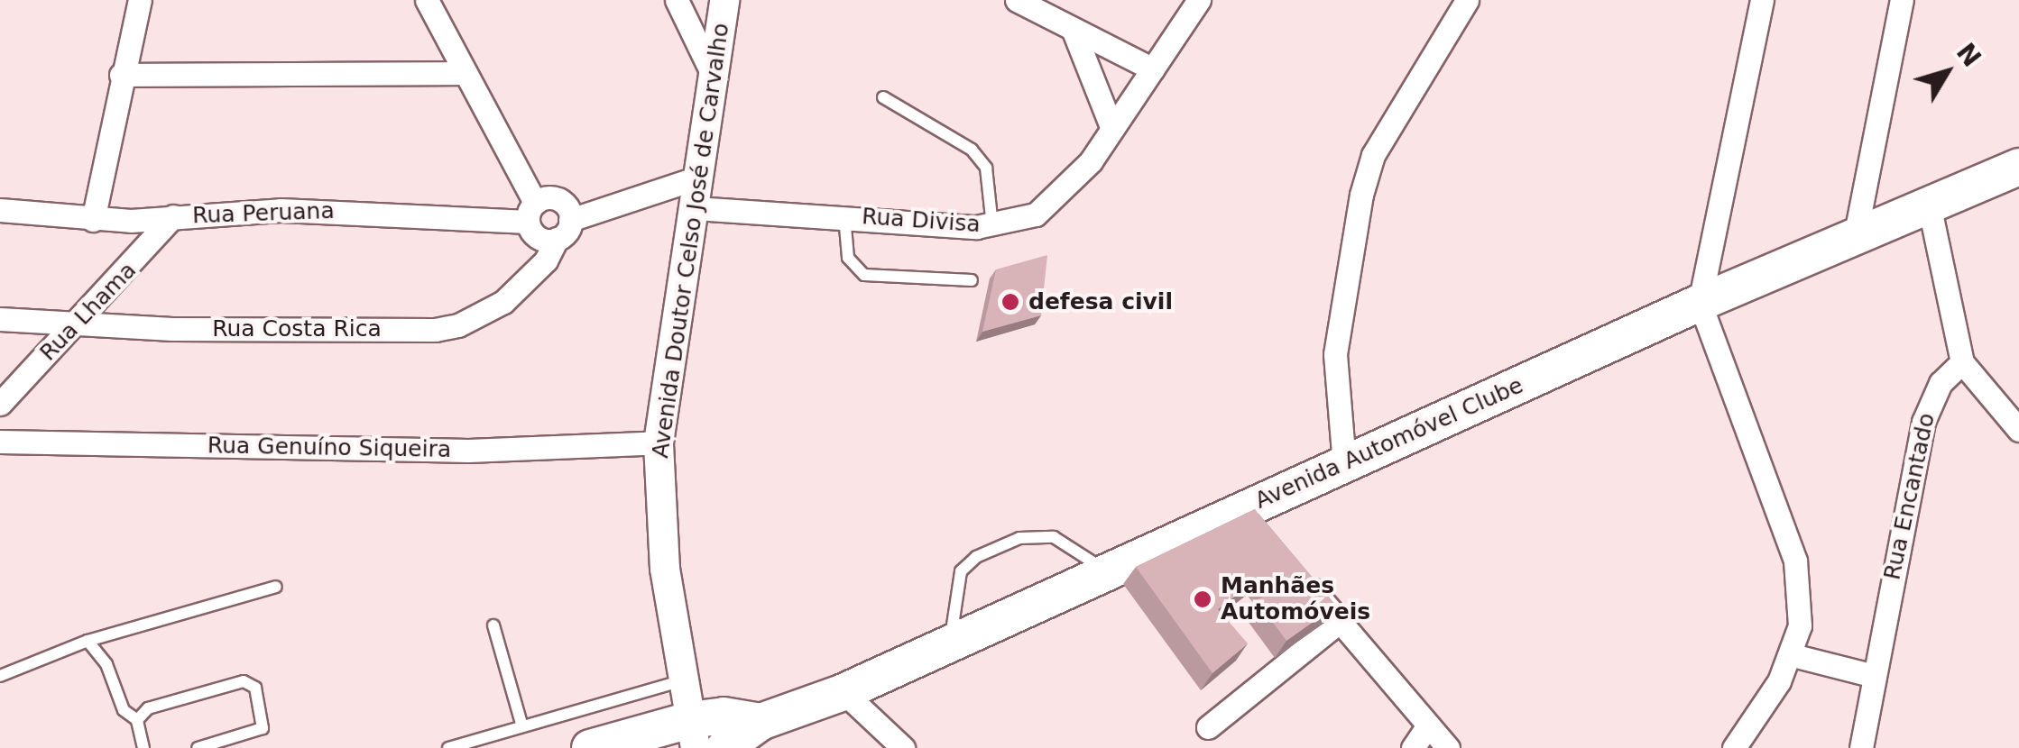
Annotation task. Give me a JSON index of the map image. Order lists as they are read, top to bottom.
{
  "streets": {
    "main road": ["Avenida Automóvel Clube"],
    "street": [
      "Rua Peruana",
      "Rua Divisa",
      "Avenida Doutor Celso José de Carvalho",
      "Rua Lhama",
      "Rua Costa Rica",
      "Rua Genuíno Siqueira",
      "Rua Encantado"
    ]
  },
  "crossings": [
    ["Rua Peruana", "Rua Lhama"],
    ["Rua Divisa", "Avenida Doutor Celso José de Carvalho"],
    ["Avenida Doutor Celso José de Carvalho", "Avenida Automóvel Clube"],
    ["Avenida Doutor Celso José de Carvalho", "Rua Genuíno Siqueira"],
    ["Rua Lhama", "Rua Costa Rica"]
  ],
  "places": ["defesa civil", "Manhães Automóveis"],
  "north": "top right"
}
